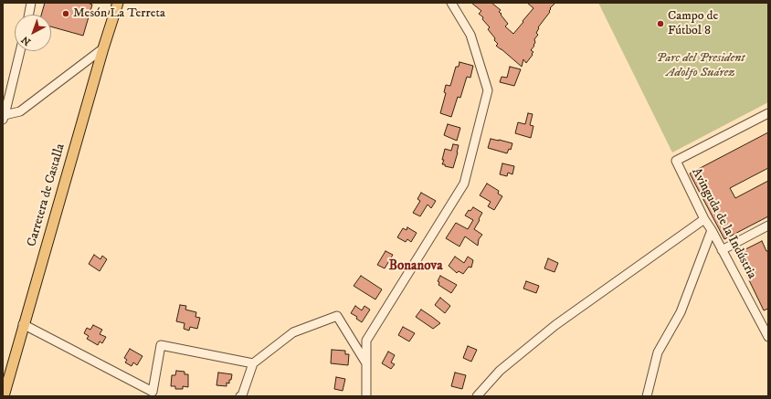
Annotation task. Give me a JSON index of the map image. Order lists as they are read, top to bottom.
{
  "streets": {
    "main road": ["Carretera de Castalla"],
    "street": ["Avinguda de la Indústria"]
  },
  "districts": ["Bonanova"],
  "parks": ["Parc del President Adolfo Suárez"],
  "places": ["Mesón La Terreta", "Campo de Fútbol 8"],
  "north": "bottom left"
}
